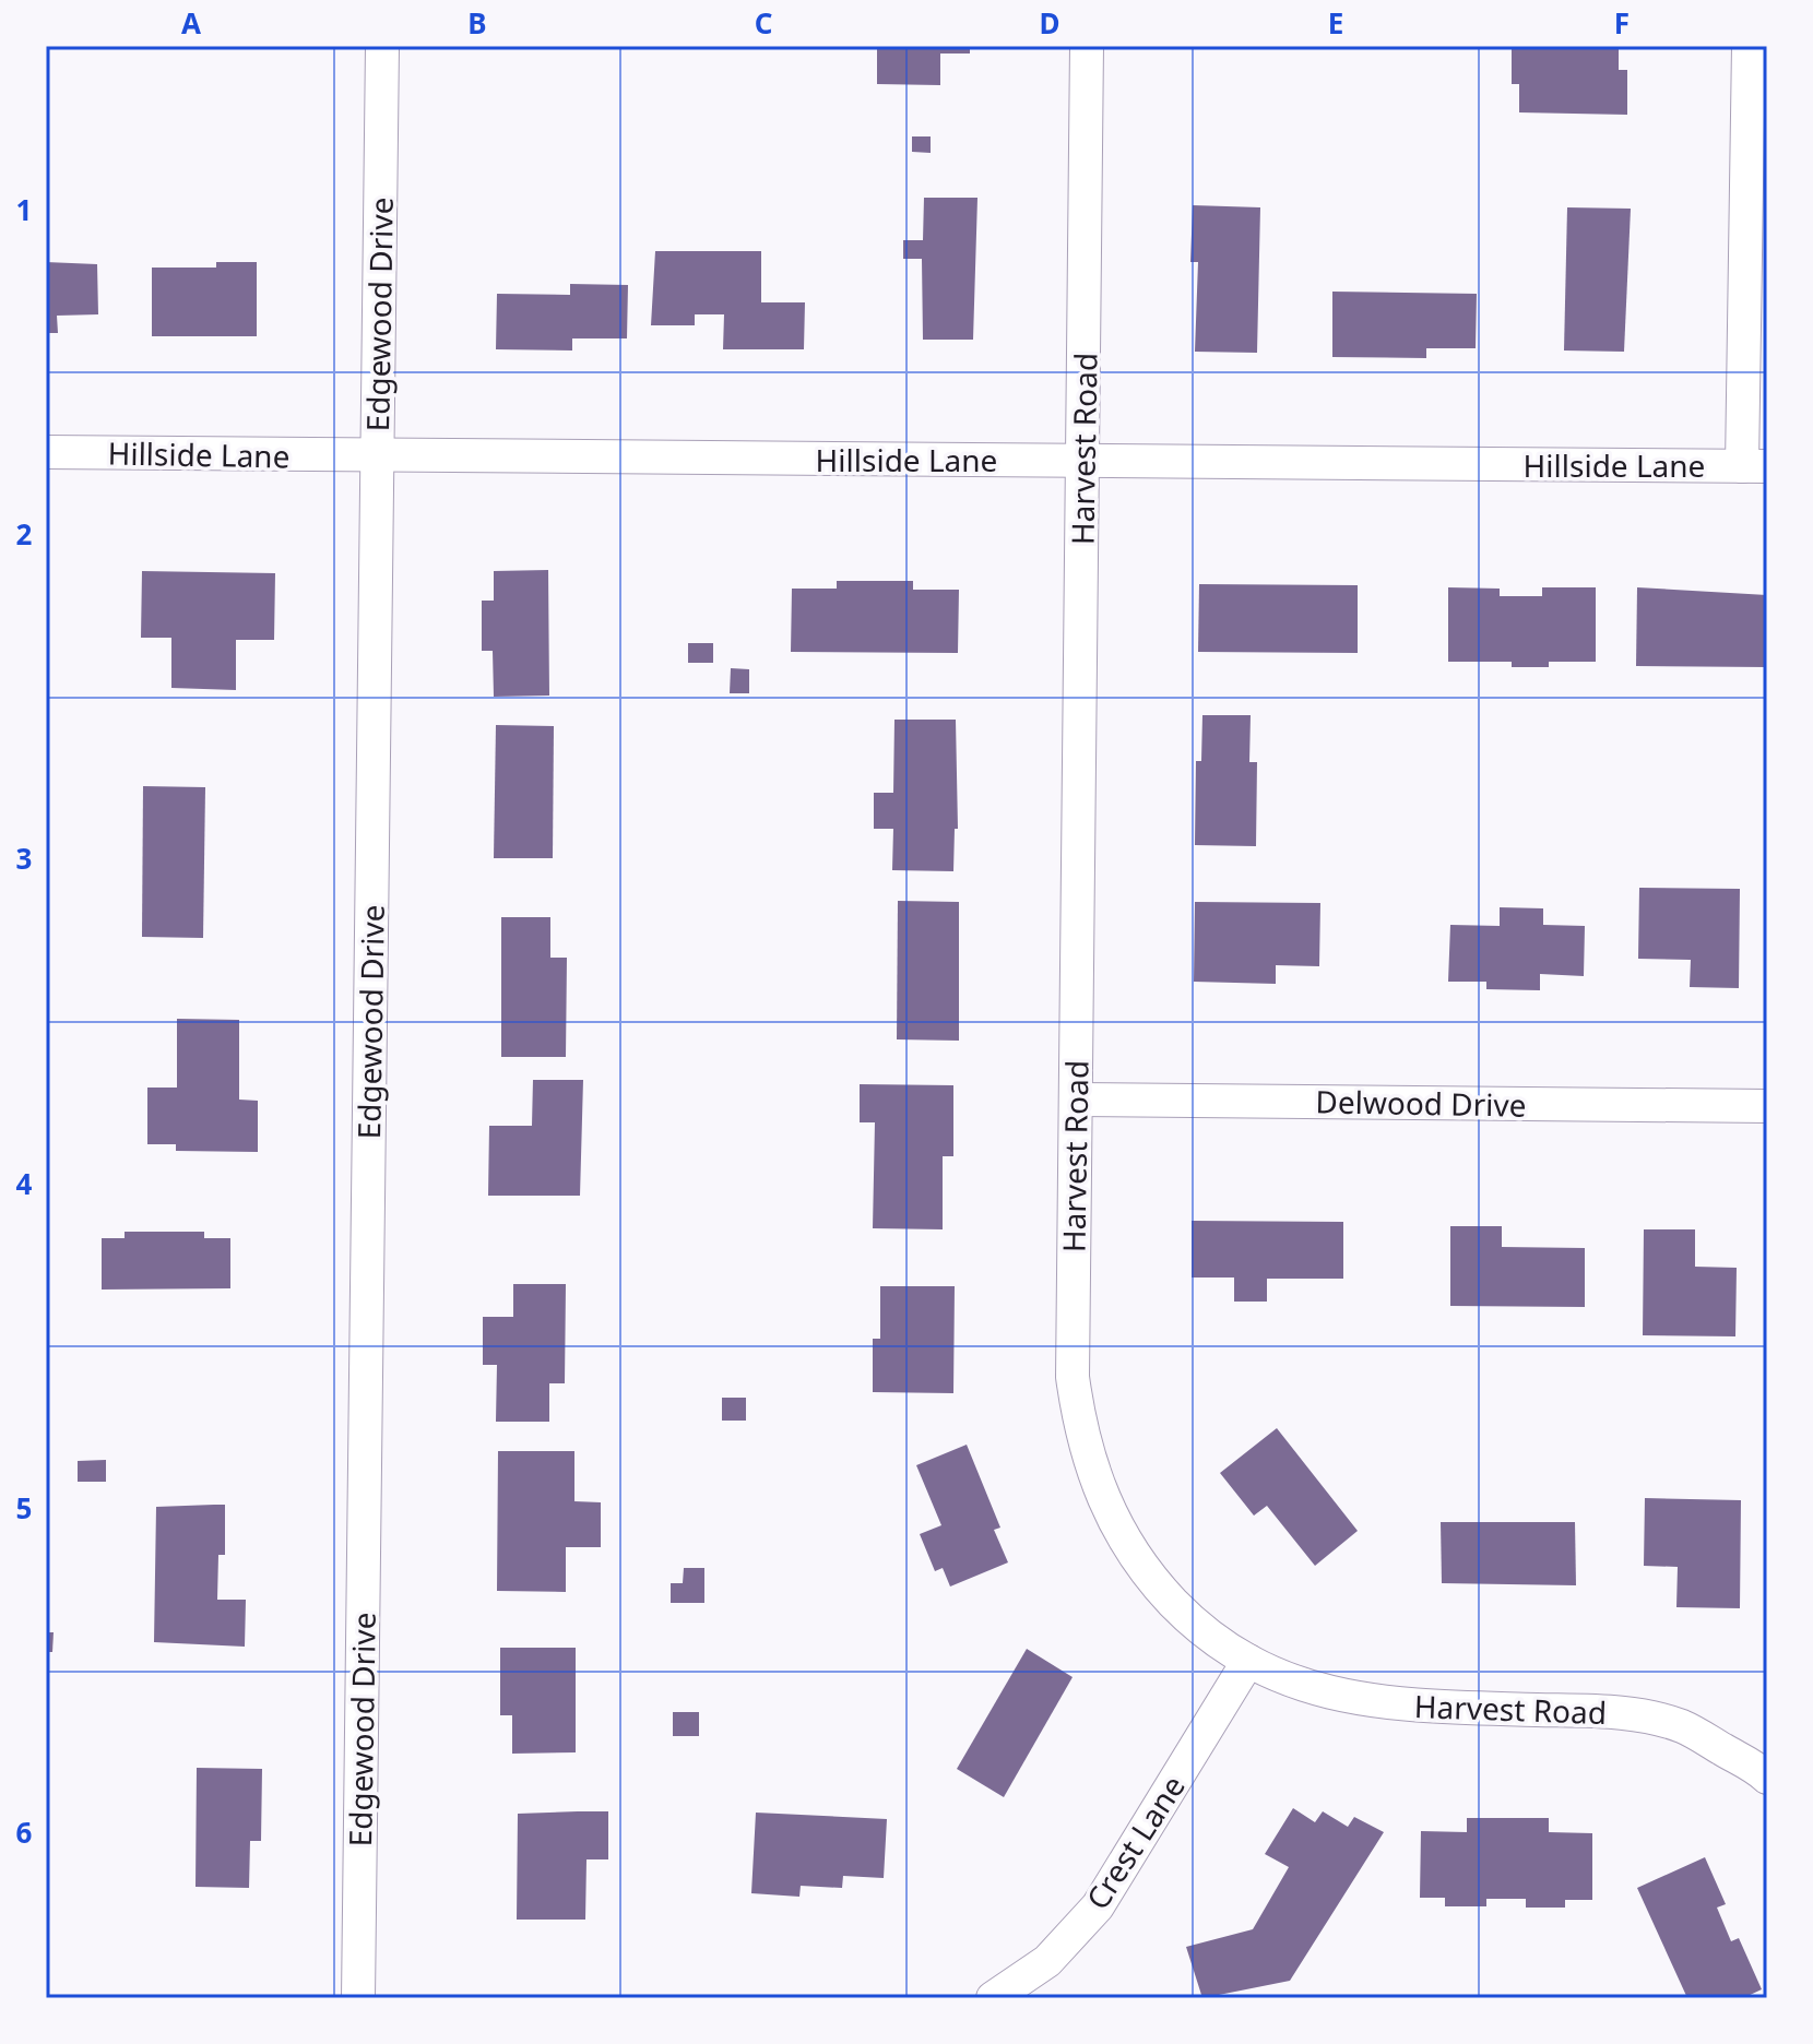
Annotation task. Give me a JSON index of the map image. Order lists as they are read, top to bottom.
{
  "streets": {
    "street": [
      "Edgewood Drive",
      "Harvest Road",
      "Hillside Lane",
      "Delwood Drive",
      "Crest Lane"
    ]
  },
  "crossings": [
    ["Edgewood Drive", "Hillside Lane"],
    ["Harvest Road", "Hillside Lane"],
    ["Harvest Road", "Delwood Drive"],
    ["Harvest Road", "Crest Lane"]
  ],
  "grid": {
    "columns": [
      "A",
      "B",
      "C",
      "D",
      "E",
      "F"
    ],
    "rows": [
      "1",
      "2",
      "3",
      "4",
      "5",
      "6"
    ]
  }
}
